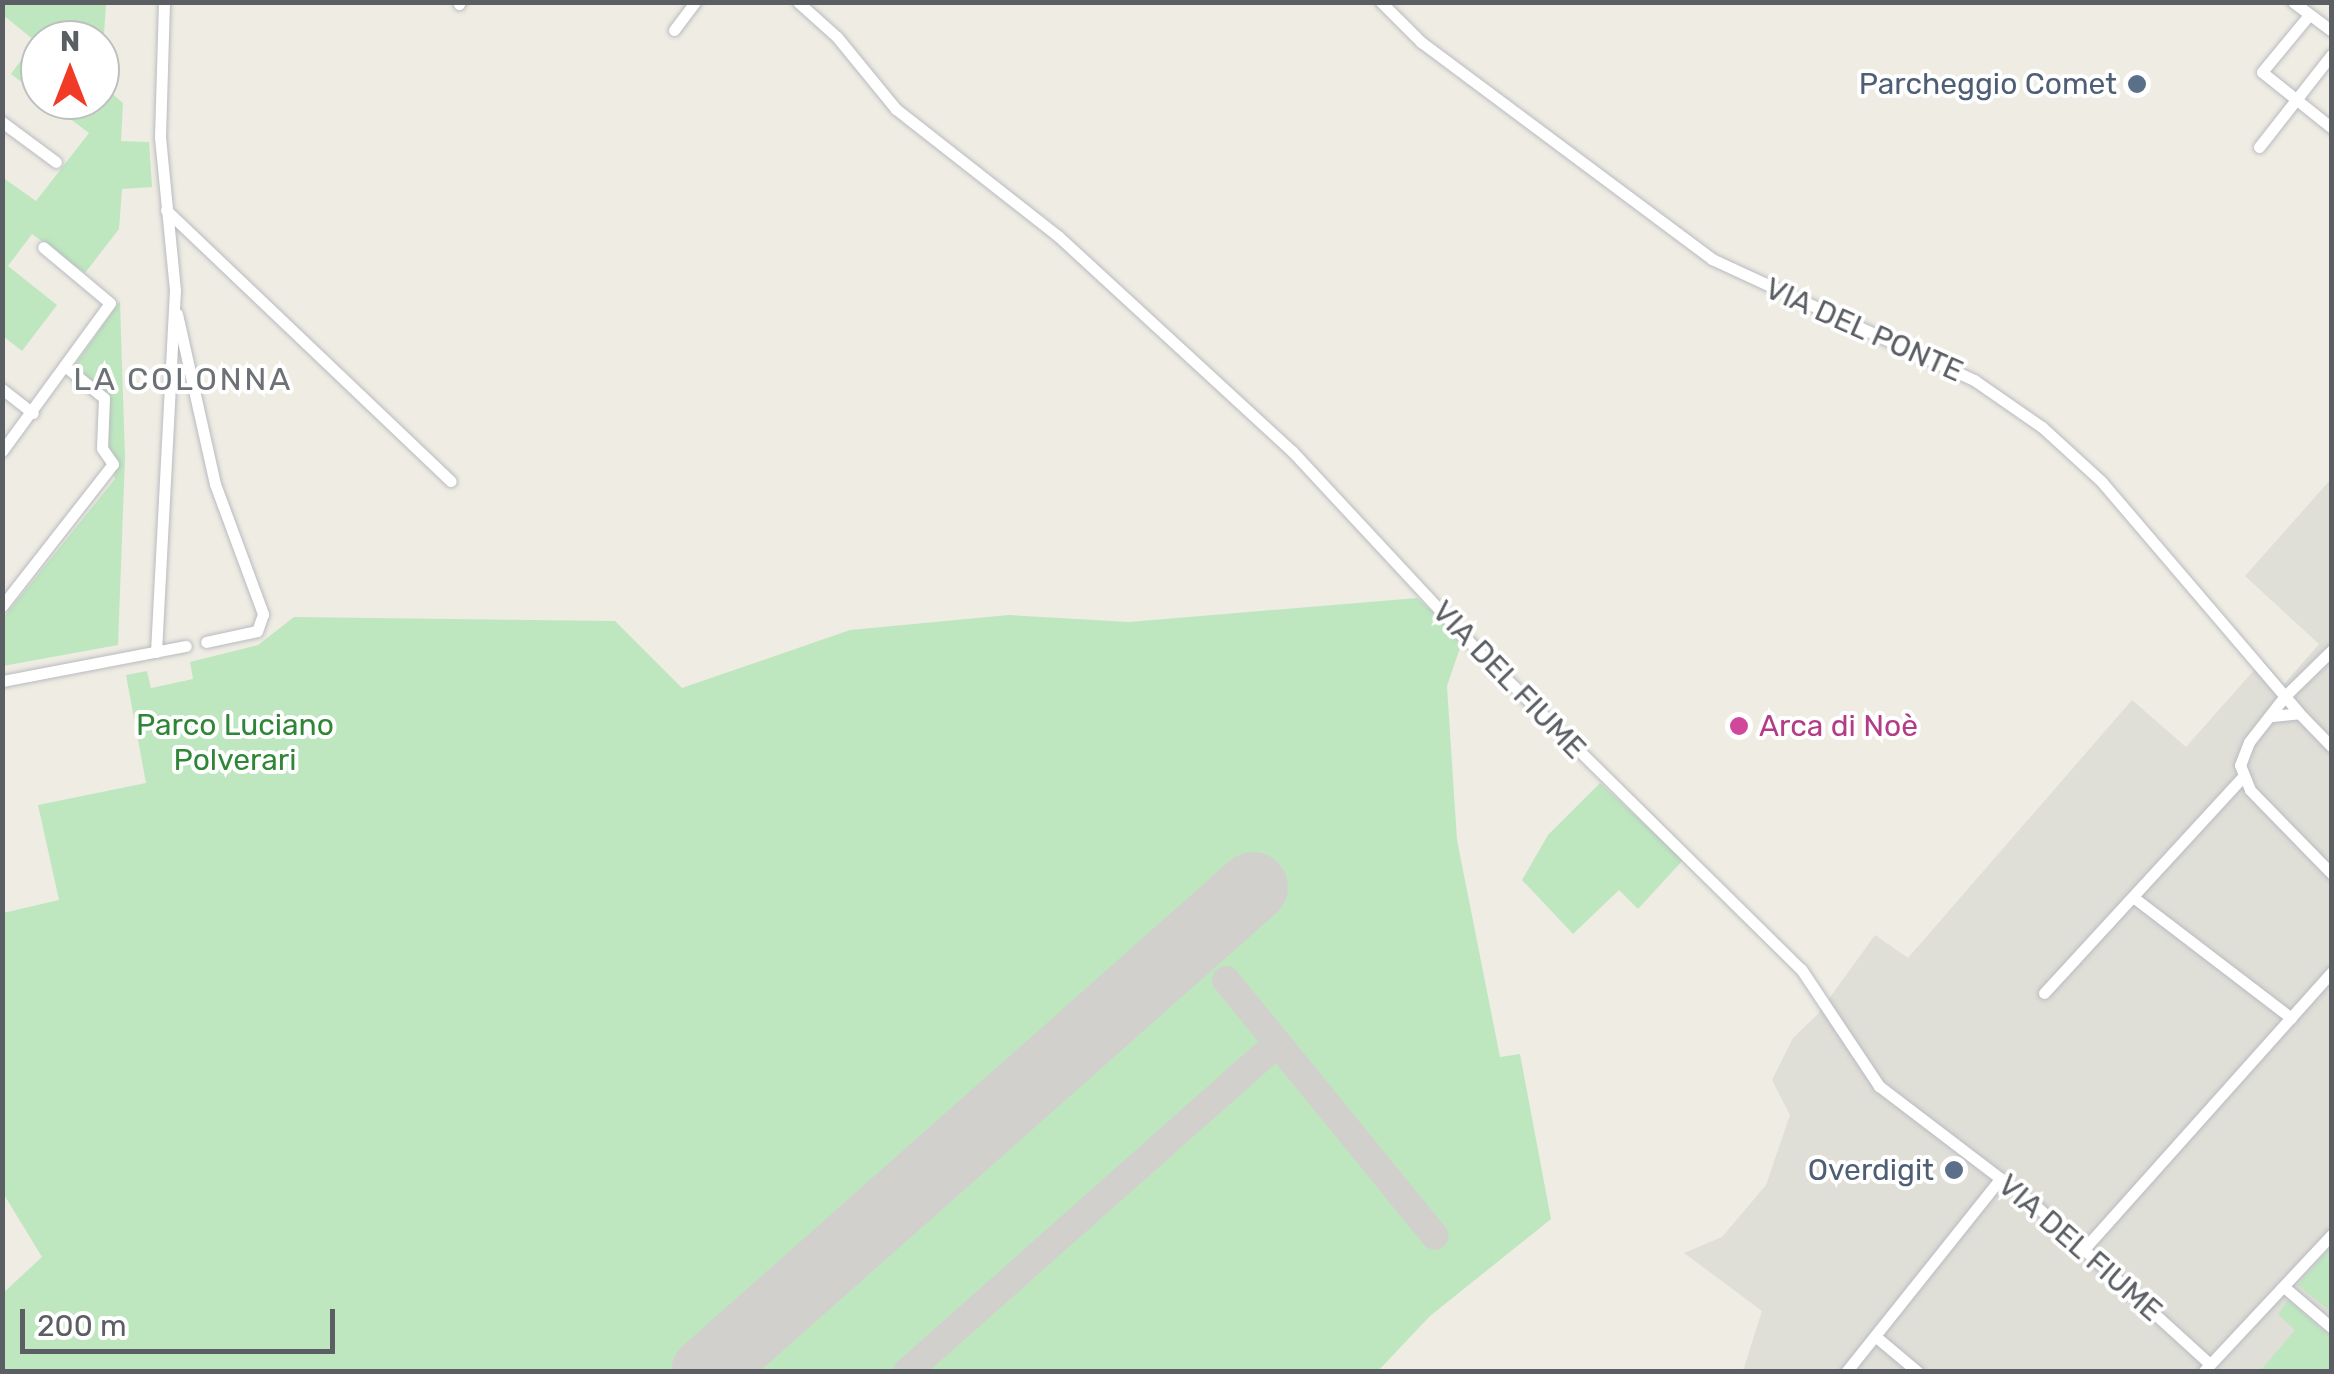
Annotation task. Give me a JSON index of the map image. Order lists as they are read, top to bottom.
{
  "streets": {
    "street": ["VIA DEL PONTE", "VIA DEL FIUME"]
  },
  "districts": ["LA COLONNA"],
  "parks": ["Parco Luciano Polverari"],
  "places": ["Parcheggio Comet", "Arca di Noè", "Overdigit"],
  "scale_bar": "200 m",
  "north": "top"
}
